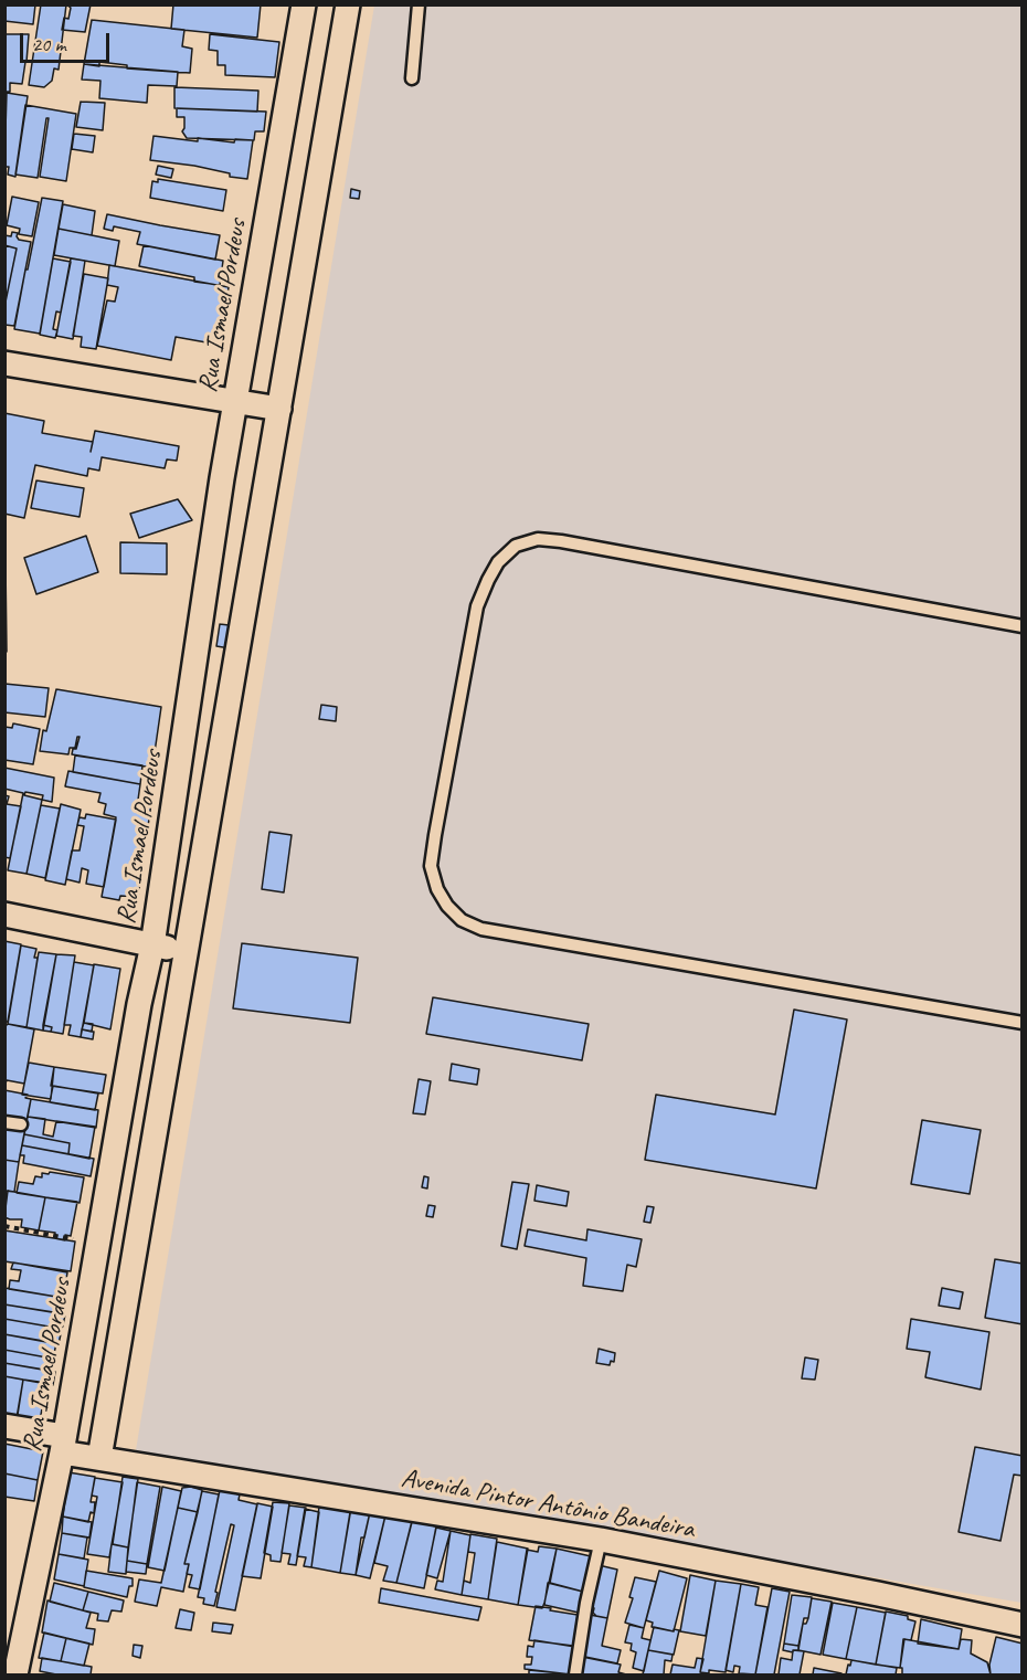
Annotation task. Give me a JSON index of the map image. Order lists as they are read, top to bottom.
{
  "streets": {
    "street": ["Rua Ismael Pordeus", "Avenida Pintor Antônio Bandeira"]
  },
  "crossings": [
    ["Rua Ismael Pordeus", "Avenida Pintor Antônio Bandeira"]
  ],
  "scale_bar": "20 m"
}
